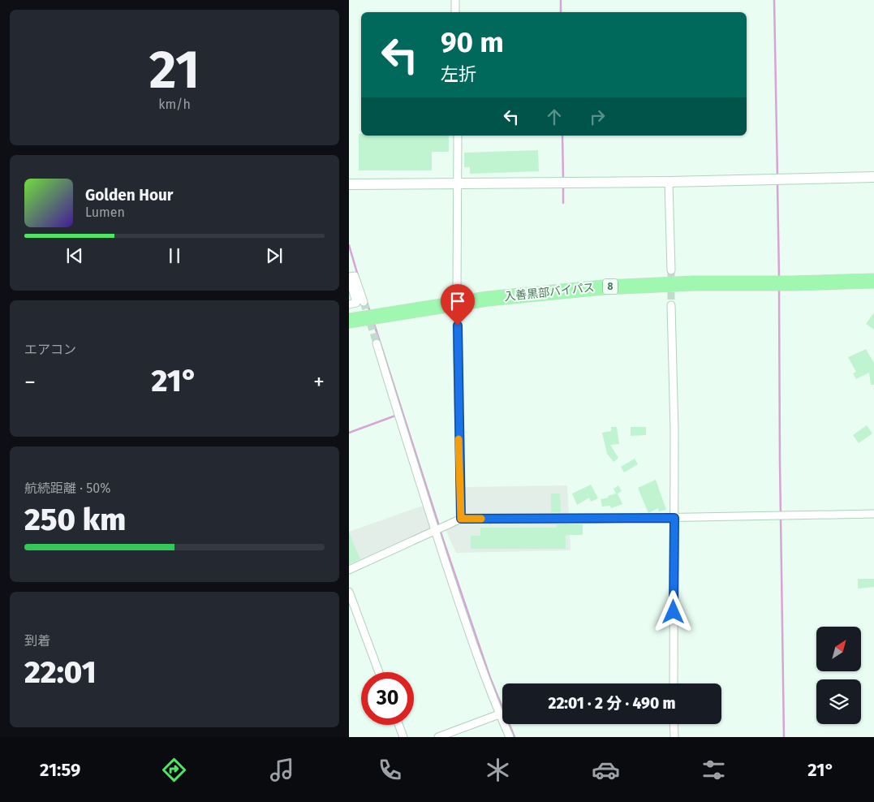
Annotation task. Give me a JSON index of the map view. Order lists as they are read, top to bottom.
{
  "streets": {
    "highway": ["8", "入善黒部バイパス"]
  },
  "north": "top right",
  "page": {
    "tile": [
      ["21", "km/h"],
      "エアコン",
      ["航続距離 · 50%", "250 km"],
      ["到着", "22:01"]
    ],
    "turn": ["90 m", "左折"],
    "song": ["Golden Hour", "Lumen"],
    "heat": ["−", "21°", "+"],
    "limit": "30",
    "trip": "22:01 · 2 分 · 490 m",
    "tabs": ["21:59", "21°"]
  }
}
